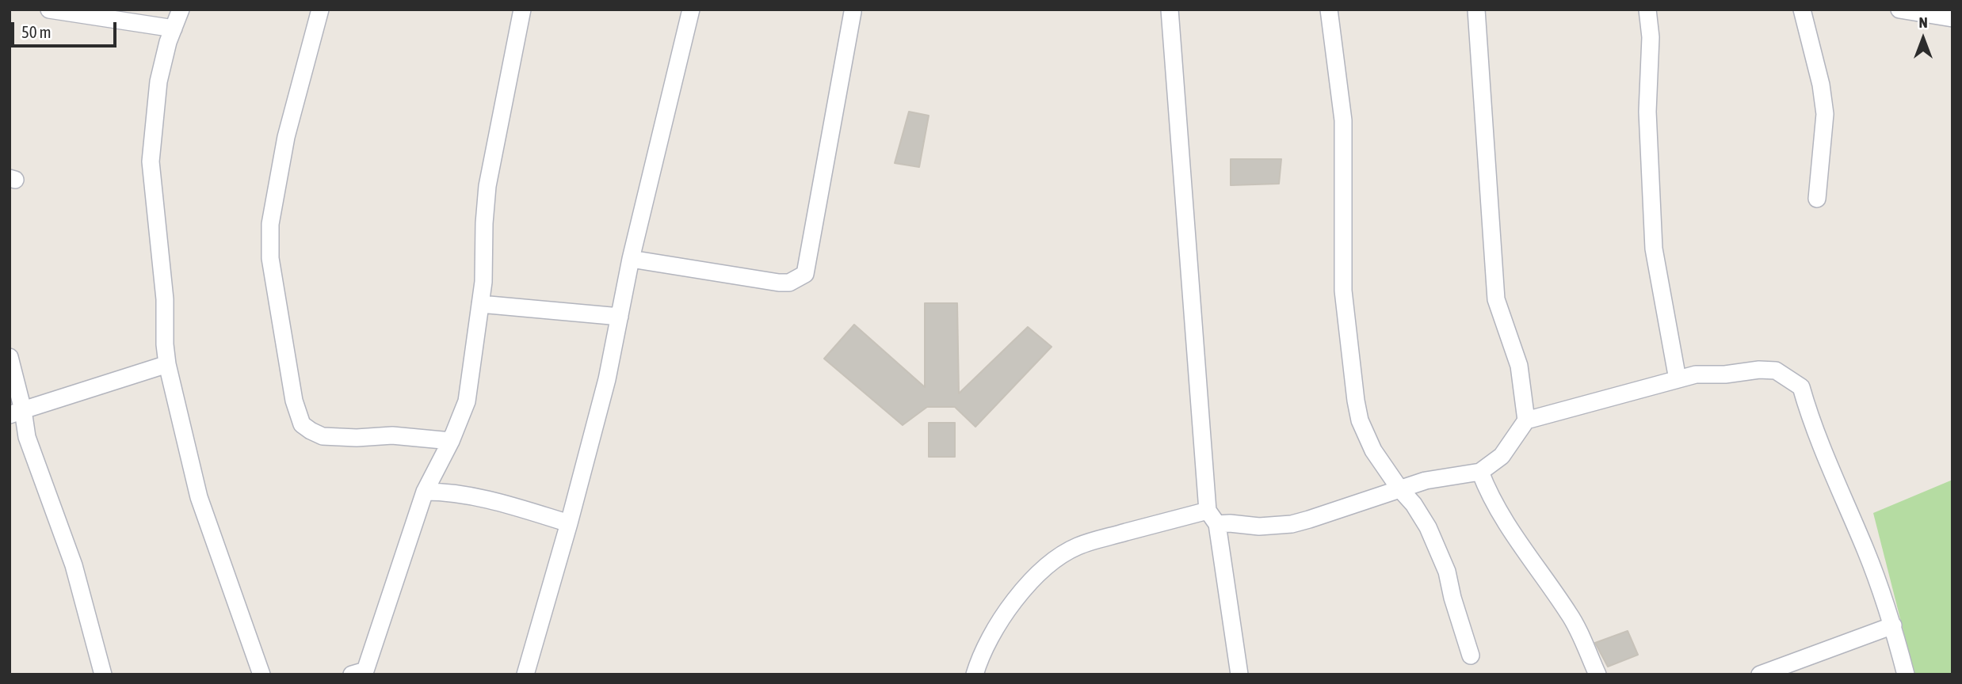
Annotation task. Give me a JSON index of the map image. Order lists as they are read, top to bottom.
{
  "scale_bar": "50 m",
  "north": "top"
}
